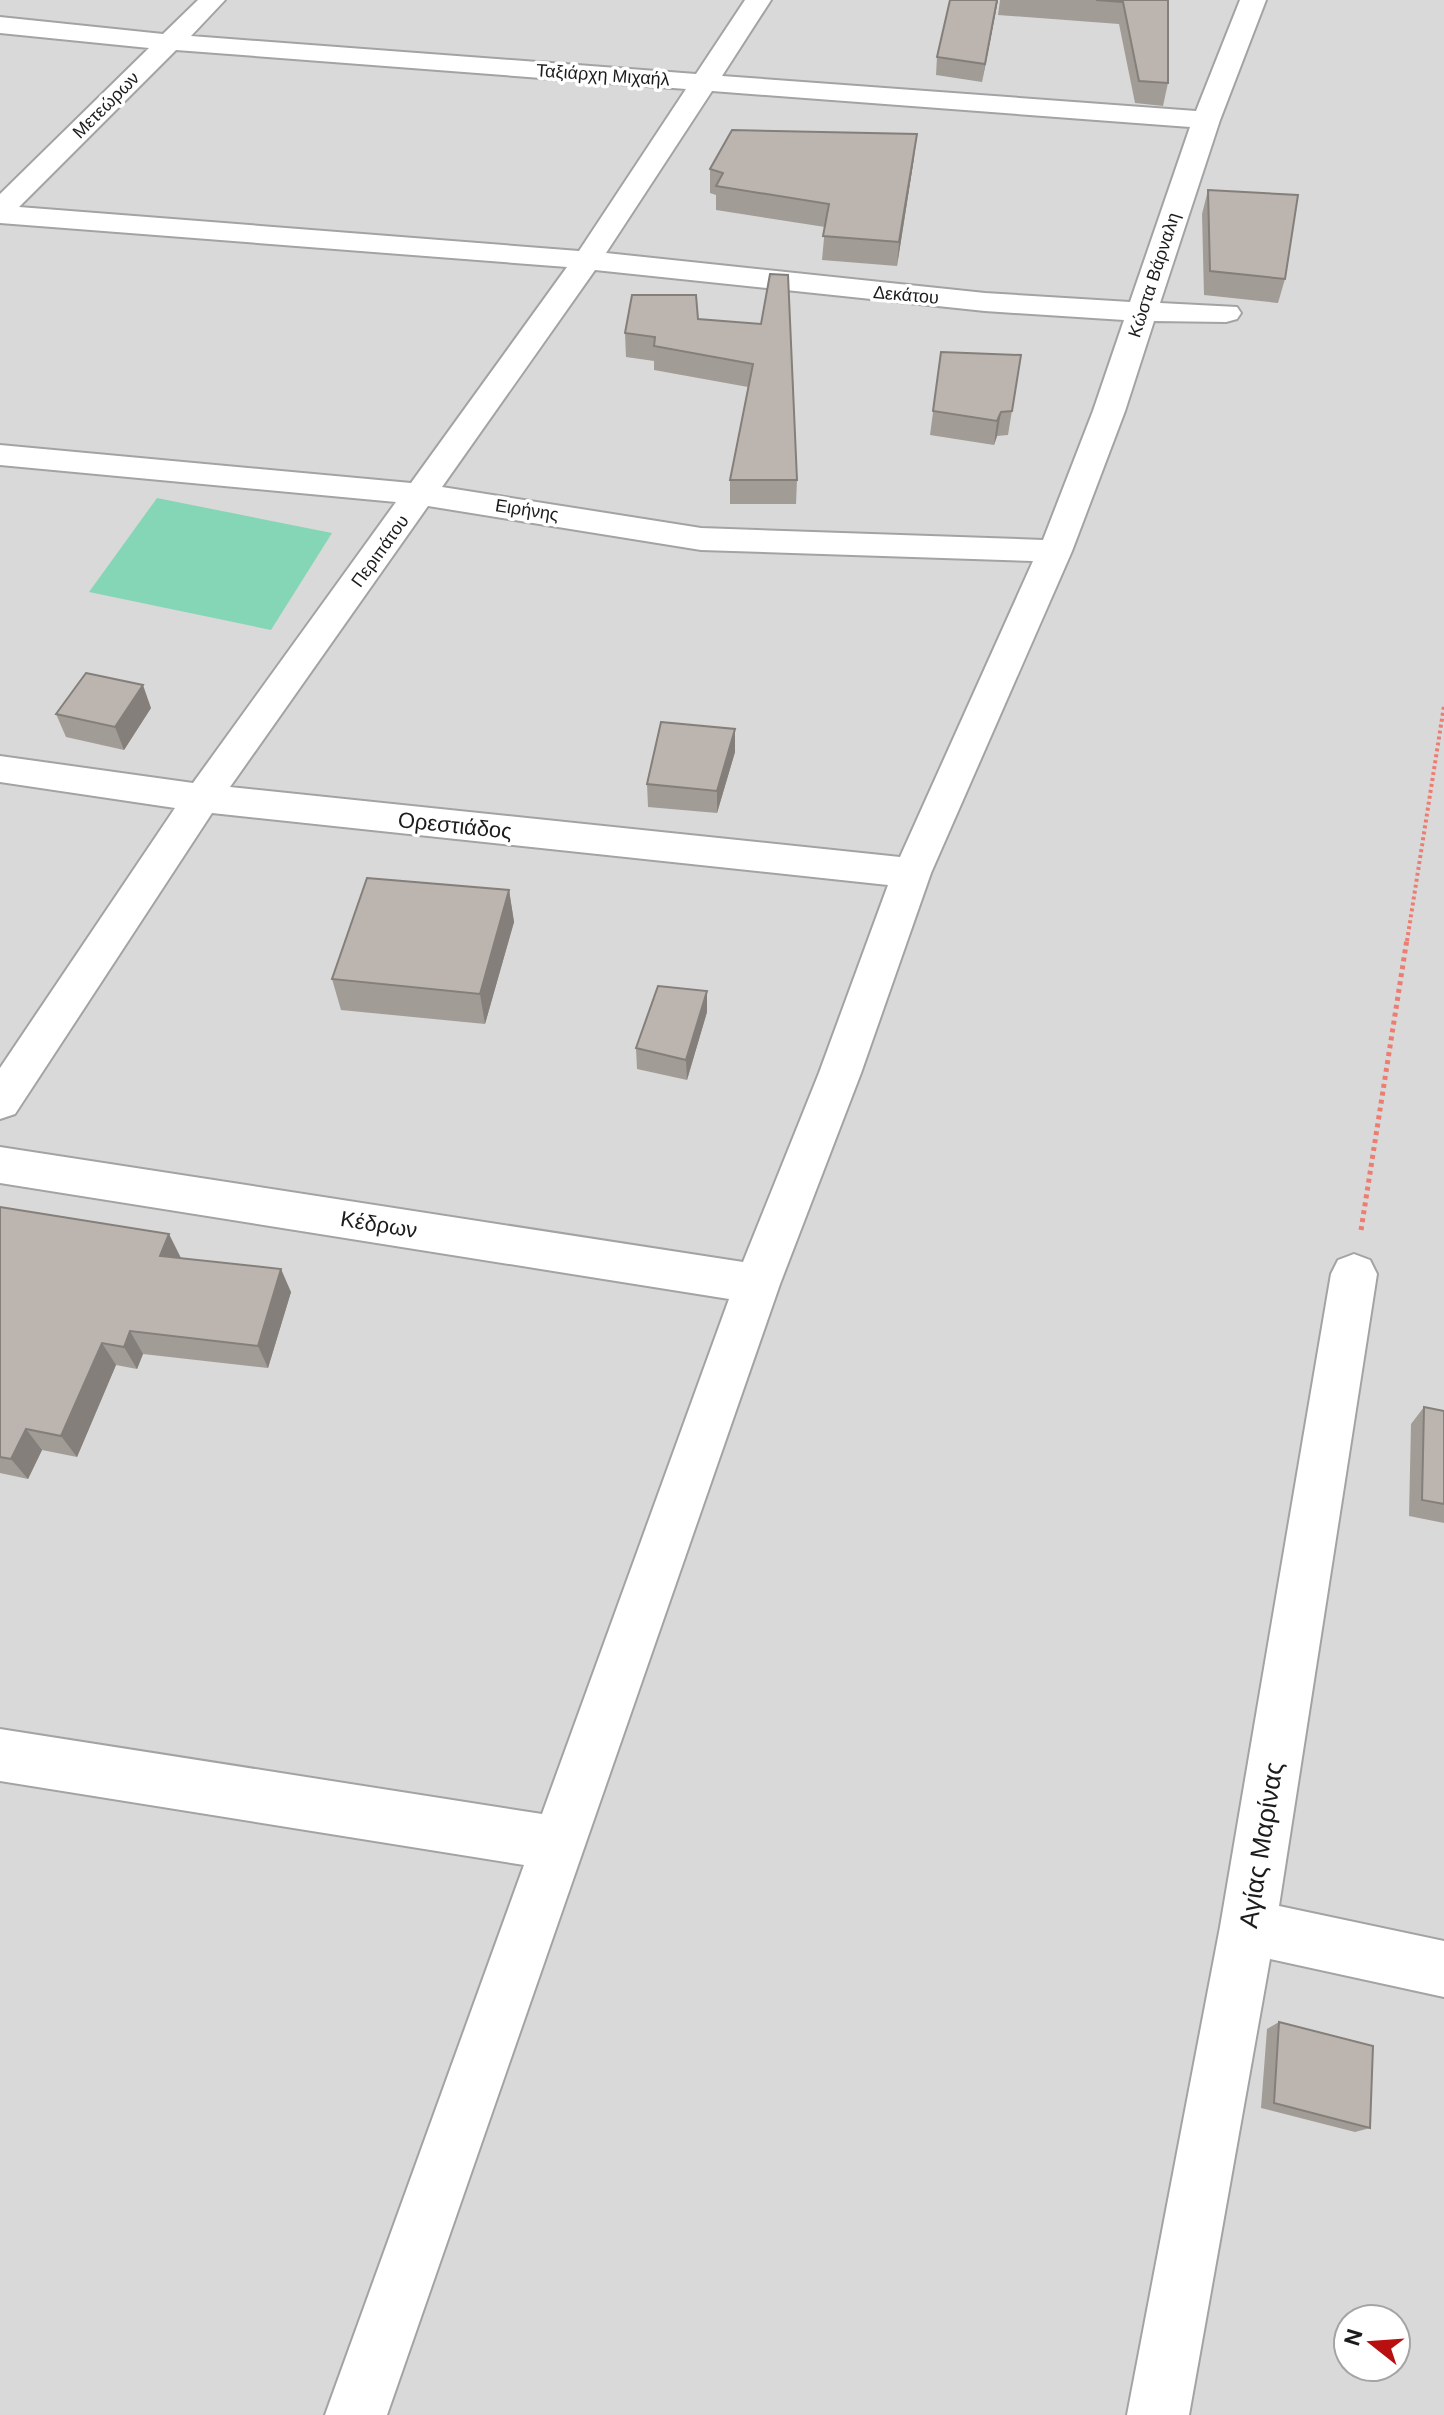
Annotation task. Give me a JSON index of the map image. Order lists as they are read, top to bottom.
{
  "streets": {
    "street": [
      "Ταξιάρχη Μιχαήλ",
      "Μετεώρων",
      "Κώστα Βάρναλη",
      "Δεκάτου",
      "Ειρήνης",
      "Περιπάτου",
      "Ορεστιάδος",
      "Κέδρων",
      "Αγίας Μαρίνας"
    ]
  },
  "crossings": [
    ["Ταξιάρχη Μιχαήλ", "Μετεώρων"],
    ["Ταξιάρχη Μιχαήλ", "Κώστα Βάρναλη"],
    ["Ταξιάρχη Μιχαήλ", "Περιπάτου"],
    ["Μετεώρων", "Δεκάτου"],
    ["Κώστα Βάρναλη", "Δεκάτου"],
    ["Κώστα Βάρναλη", "Ειρήνης"],
    ["Κώστα Βάρναλη", "Ορεστιάδος"],
    ["Κώστα Βάρναλη", "Κέδρων"],
    ["Δεκάτου", "Περιπάτου"],
    ["Ειρήνης", "Περιπάτου"],
    ["Περιπάτου", "Ορεστιάδος"]
  ],
  "north": "left"
}
